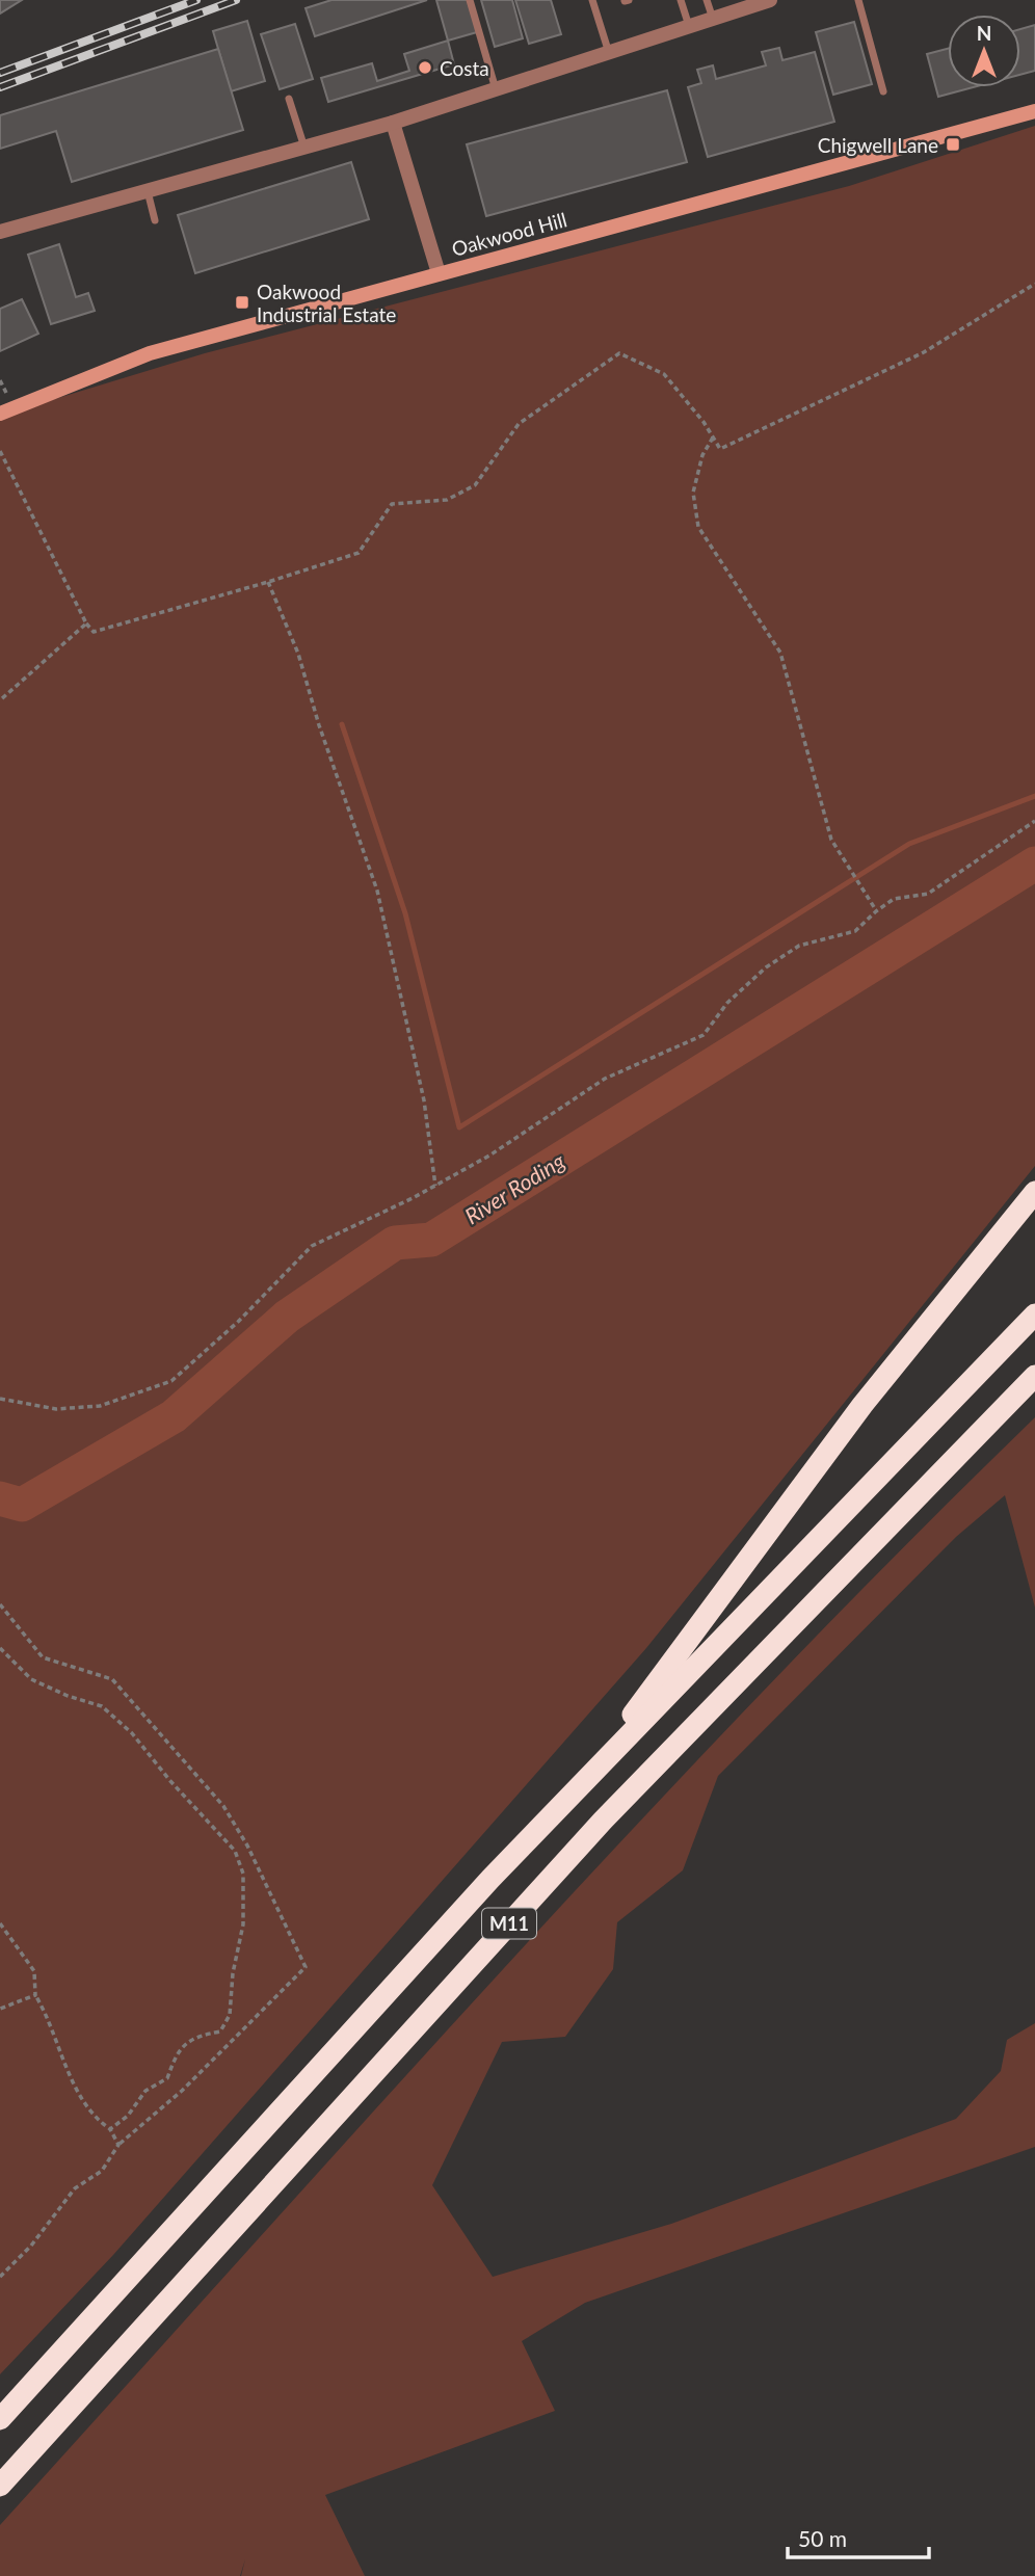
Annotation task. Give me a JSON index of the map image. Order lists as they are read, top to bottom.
{
  "streets": {
    "highway": ["M11"],
    "street": ["Oakwood Hill"]
  },
  "water": ["River Roding"],
  "places": {
    "other": ["Costa"],
    "transit": ["Chigwell Lane", "Oakwood Industrial Estate"]
  },
  "scale_bar": "50 m",
  "north": "top"
}
